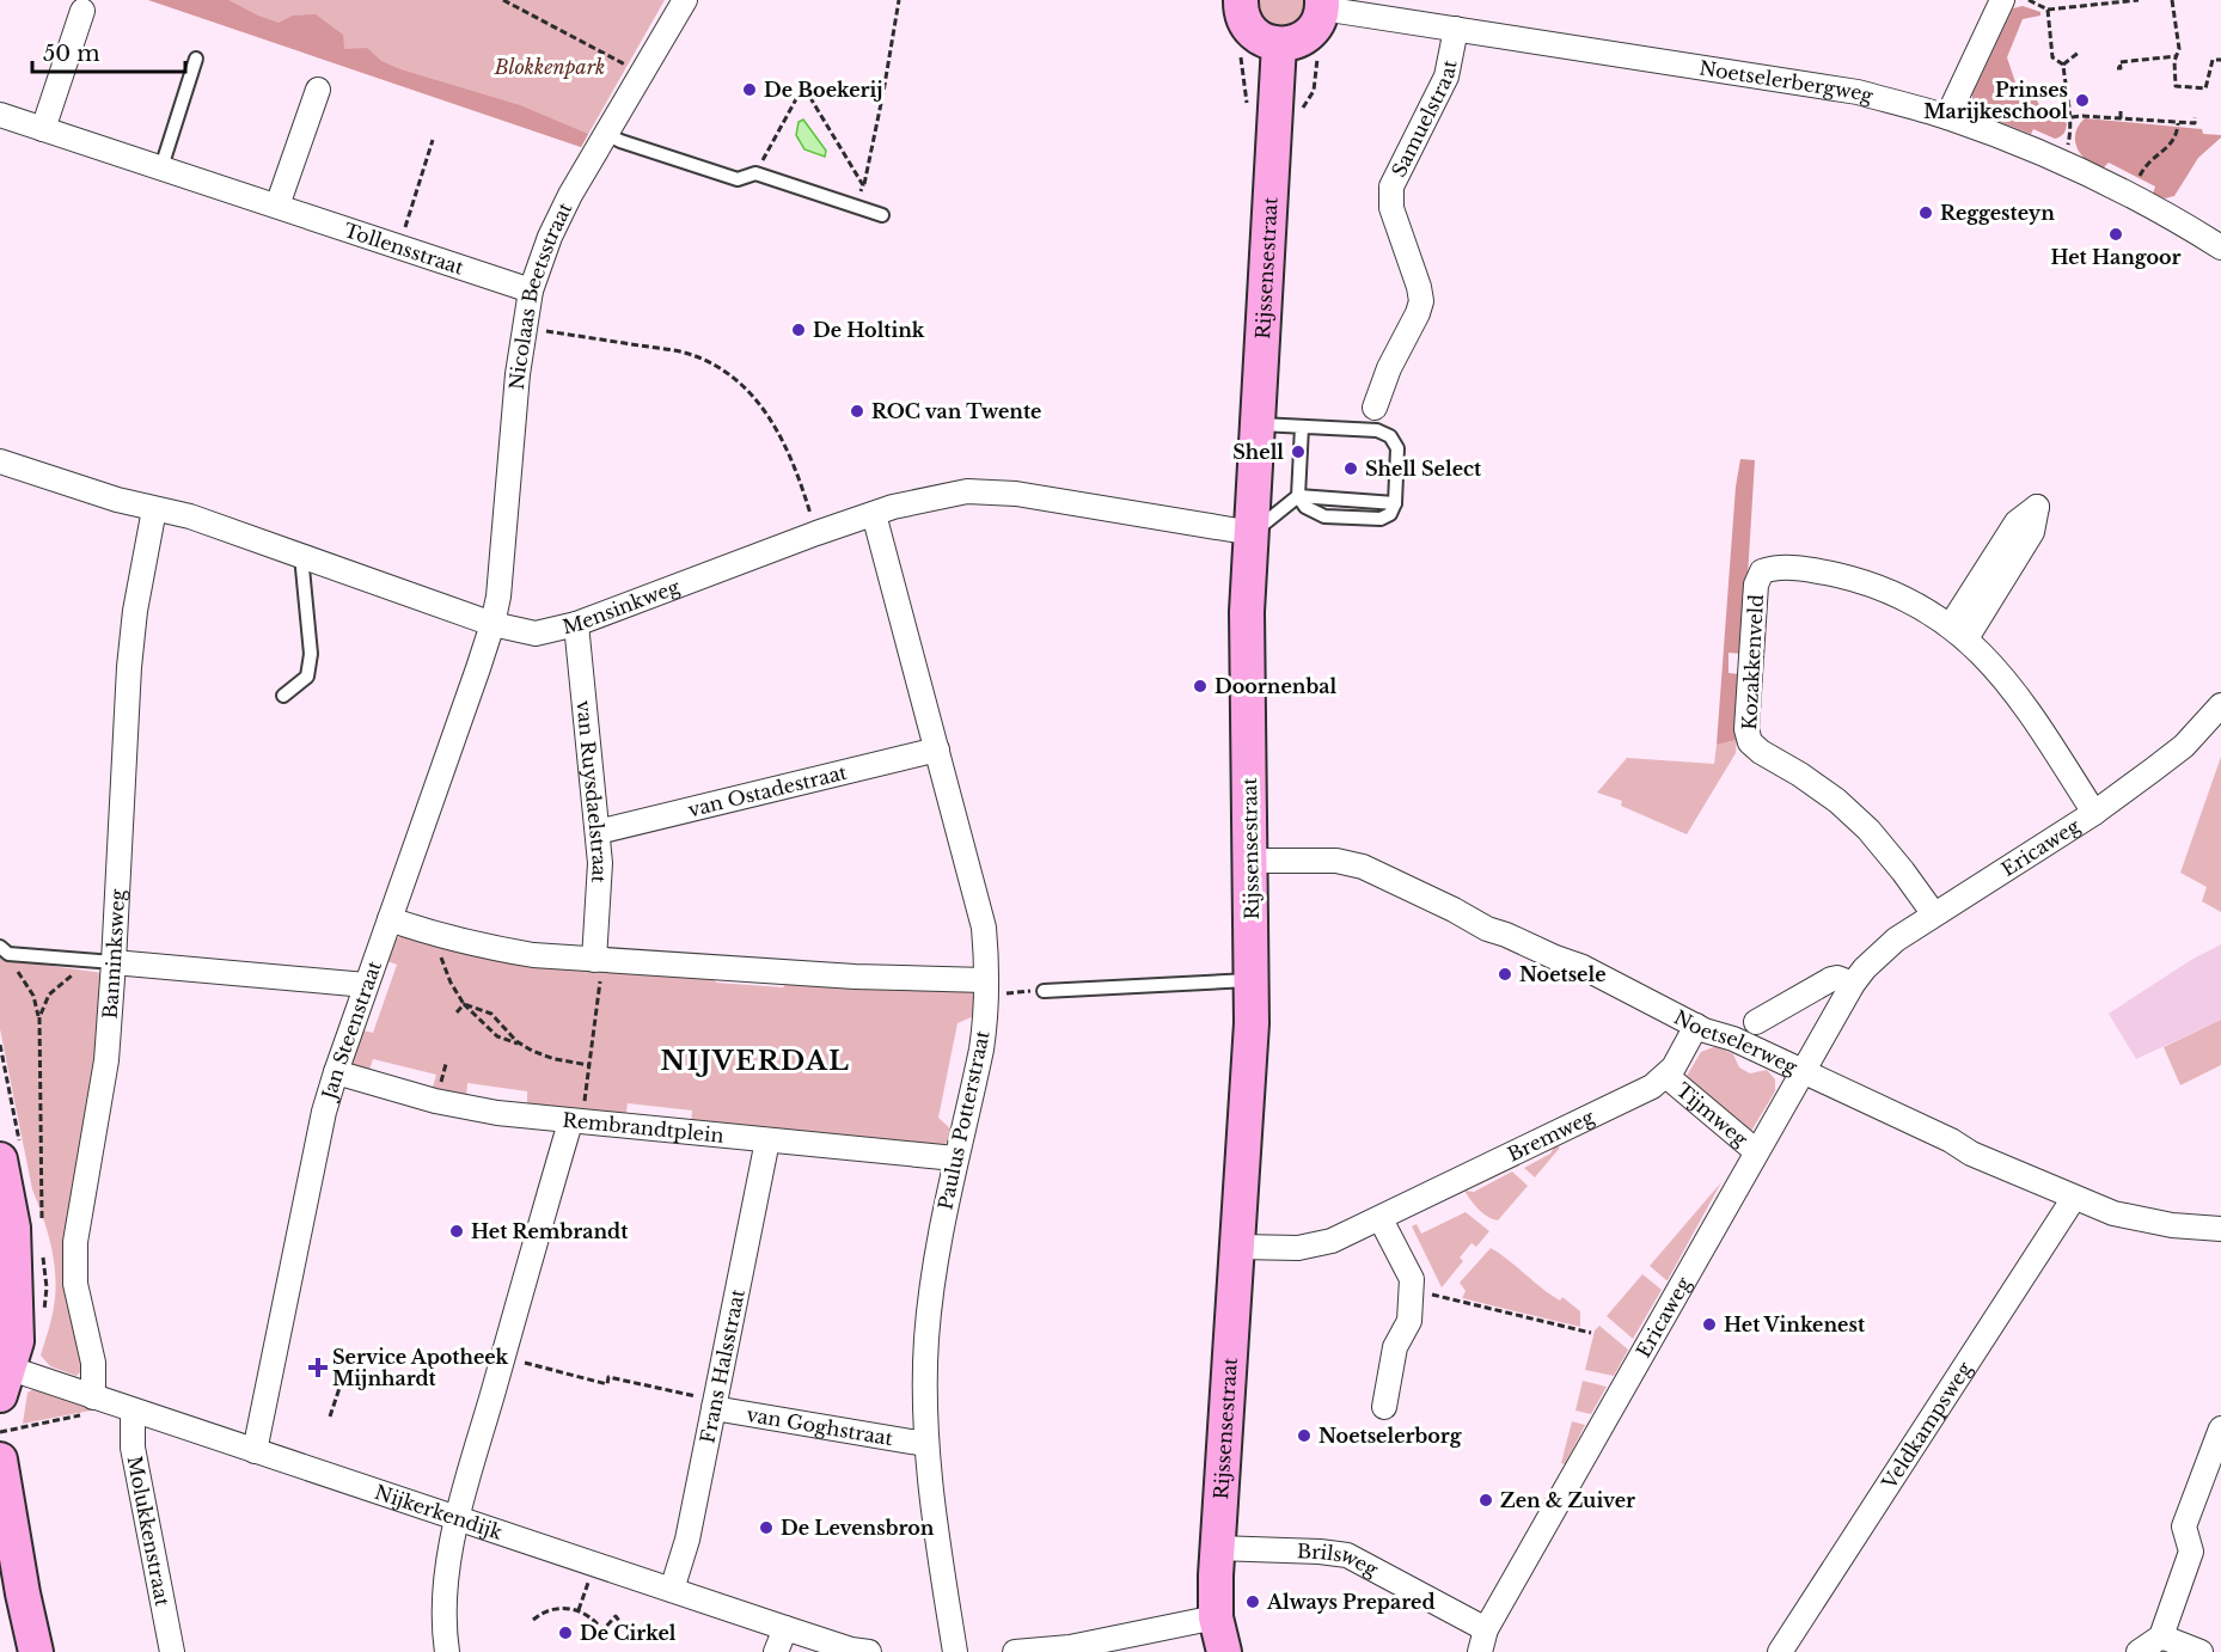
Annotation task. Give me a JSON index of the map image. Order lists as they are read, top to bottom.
{
  "streets": {
    "main road": ["Rijssensestraat"],
    "street": [
      "Noetselerbergweg",
      "Samuelstraat",
      "Tollensstraat",
      "Nicolaas Beetsstraat",
      "Mensinkweg",
      "Kozakkenveld",
      "van Ostadestraat",
      "van Ruysdaelstraat",
      "Ericaweg",
      "Banninksweg",
      "Jan Steenstraat",
      "Noetselerweg",
      "Tijmweg",
      "Paulus Potterstraat",
      "Rembrandtplein",
      "Bremweg",
      "Frans Halsstraat",
      "Veldkampsweg",
      "van Goghstraat",
      "Nijkerkendijk",
      "Molukkenstraat",
      "Brilsweg"
    ]
  },
  "crossings": [
    ["Noetselerbergweg", "Samuelstraat"],
    ["Tollensstraat", "Nicolaas Beetsstraat"],
    ["Rijssensestraat", "Mensinkweg"],
    ["Rijssensestraat", "Noetselerweg"],
    ["Rijssensestraat", "Bremweg"],
    ["Rijssensestraat", "Brilsweg"],
    ["Nicolaas Beetsstraat", "Mensinkweg"],
    ["Nicolaas Beetsstraat", "Jan Steenstraat"],
    ["Mensinkweg", "van Ruysdaelstraat"],
    ["Mensinkweg", "Banninksweg"],
    ["Mensinkweg", "Jan Steenstraat"],
    ["Mensinkweg", "Paulus Potterstraat"],
    ["Kozakkenveld", "Ericaweg"],
    ["van Ostadestraat", "van Ruysdaelstraat"],
    ["van Ostadestraat", "Paulus Potterstraat"],
    ["Ericaweg", "Noetselerweg"],
    ["Ericaweg", "Tijmweg"],
    ["Ericaweg", "Brilsweg"],
    ["Banninksweg", "Nijkerkendijk"],
    ["Jan Steenstraat", "Rembrandtplein"],
    ["Jan Steenstraat", "Nijkerkendijk"],
    ["Noetselerweg", "Bremweg"],
    ["Noetselerweg", "Veldkampsweg"],
    ["Tijmweg", "Bremweg"],
    ["Paulus Potterstraat", "Rembrandtplein"],
    ["Paulus Potterstraat", "van Goghstraat"],
    ["Rembrandtplein", "Frans Halsstraat"],
    ["Frans Halsstraat", "van Goghstraat"],
    ["Frans Halsstraat", "Nijkerkendijk"],
    ["Nijkerkendijk", "Molukkenstraat"]
  ],
  "districts": ["NIJVERDAL"],
  "parks": ["Blokkenpark"],
  "places": {
    "other": [
      "De Boekerij",
      "Prinses Marijkeschool",
      "Reggesteyn",
      "Het Hangoor",
      "De Holtink",
      "ROC van Twente",
      "Shell",
      "Shell Select",
      "Doornenbal",
      "Noetsele",
      "Het Rembrandt",
      "Het Vinkenest",
      "Noetselerborg",
      "Zen & Zuiver",
      "De Levensbron",
      "Always Prepared",
      "De Cirkel"
    ],
    "health": ["Service Apotheek Mijnhardt"]
  },
  "scale_bar": "50 m"
}
